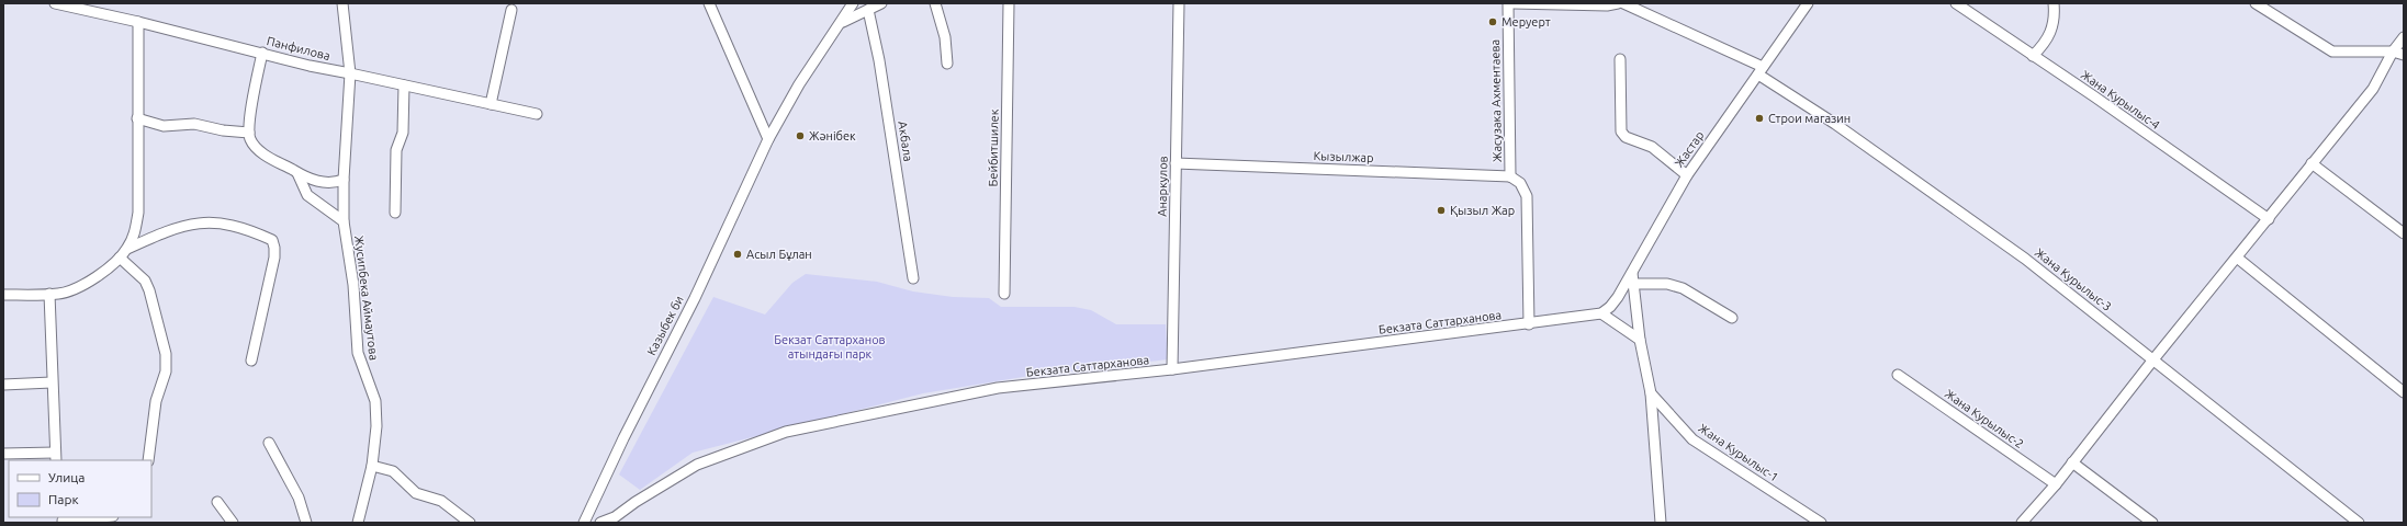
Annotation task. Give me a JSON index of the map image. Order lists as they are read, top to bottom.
{
  "streets": {
    "street": [
      "Панфилова",
      "Жана Курылыс-4",
      "Жасузака Ахментаева",
      "Акбала",
      "Бейбитшилек",
      "Жастар",
      "Кызылжар",
      "Анаркулов",
      "Жана Курылыс-3",
      "Жусипбека Аймаутова",
      "Бекзата Саттарханова",
      "Казыбек би",
      "Жана Курылыс-2",
      "Жана Курылыс-1"
    ]
  },
  "crossings": [
    ["Панфилова", "Жусипбека Аймаутова"],
    ["Жасузака Ахментаева", "Кызылжар"],
    ["Жасузака Ахментаева", "Бекзата Саттарханова"],
    ["Жастар", "Жана Курылыс-3"],
    ["Жастар", "Бекзата Саттарханова"],
    ["Кызылжар", "Анаркулов"],
    ["Анаркулов", "Бекзата Саттарханова"]
  ],
  "parks": ["Бекзат Саттарханов атындағы парк"],
  "places": [
    "Меруерт",
    "Строи магазин",
    "Жәнібек",
    "Қызыл Жар",
    "Асыл Бұлан"
  ],
  "legend": ["Улица", "Парк"]
}
